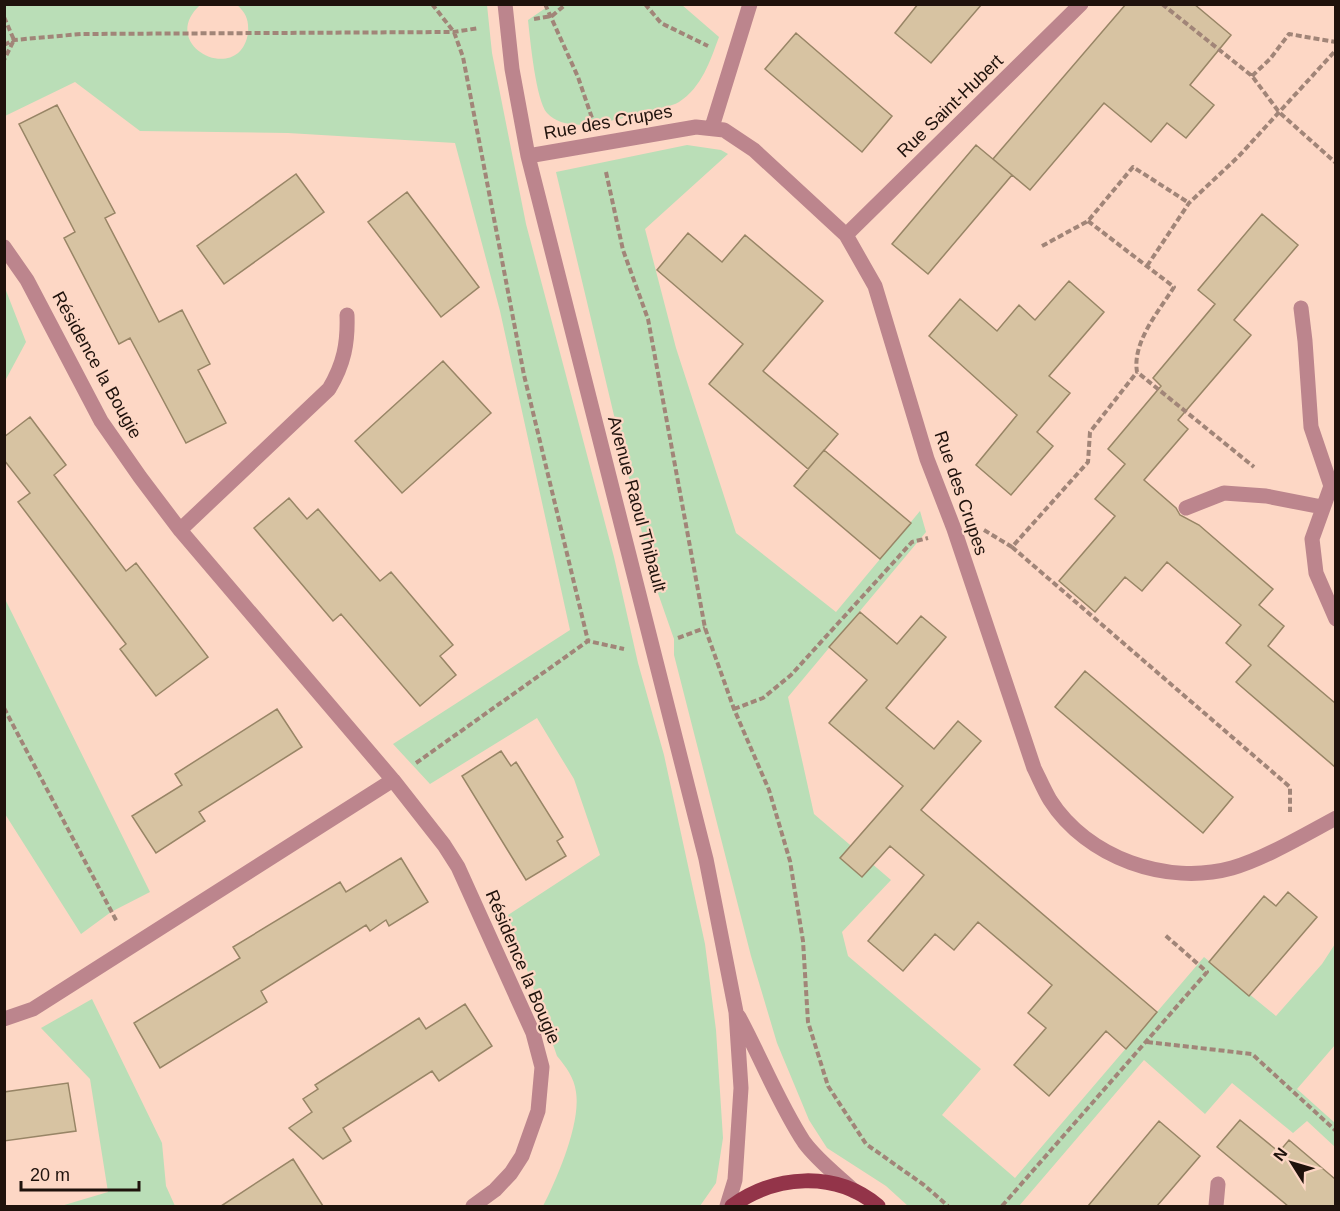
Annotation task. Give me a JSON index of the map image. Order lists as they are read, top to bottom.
{
  "streets": {
    "street": [
      "Rue Saint-Hubert",
      "Rue des Crupes",
      "Résidence la Bougie",
      "Avenue Raoul Thibault"
    ]
  },
  "crossings": [
    ["Rue Saint-Hubert", "Rue des Crupes"],
    ["Rue des Crupes", "Avenue Raoul Thibault"]
  ],
  "scale_bar": "20 m",
  "north": "top left"
}
